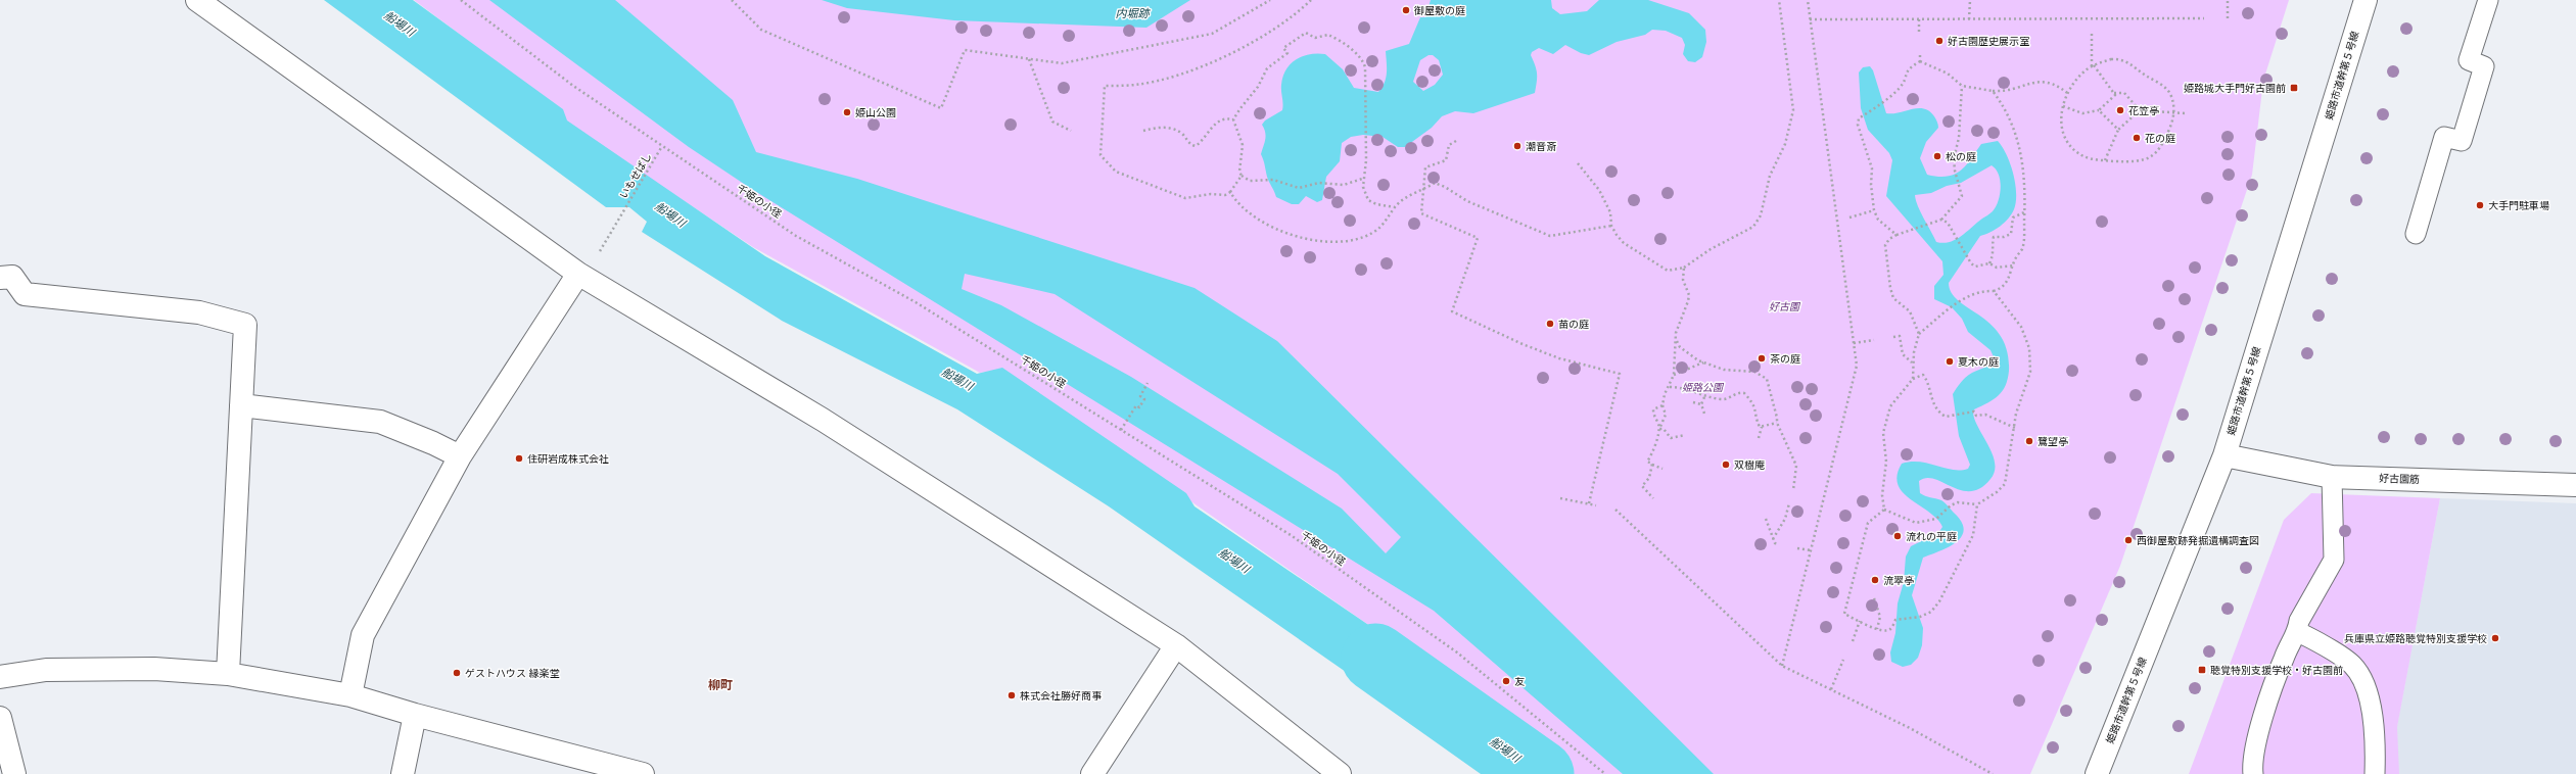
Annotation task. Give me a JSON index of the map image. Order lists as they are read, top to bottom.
{
  "streets": {
    "street": ["姫路市道幹第５号線", "好古園筋"],
    "path": ["いもせばし", "千姫の小径"]
  },
  "crossings": [
    ["姫路市道幹第５号線", "好古園筋"],
    ["いもせばし", "千姫の小径"]
  ],
  "districts": ["柳町"],
  "water": ["内堀跡", "船場川"],
  "parks": ["好古園", "姫路公園"],
  "places": {
    "other": [
      "御屋敷の庭",
      "好古園歴史展示室",
      "花笠亭",
      "姫山公園",
      "花の庭",
      "潮音斎",
      "松の庭",
      "大手門駐車場",
      "苗の庭",
      "茶の庭",
      "夏木の庭",
      "鷺望亭",
      "住研岩成株式会社",
      "双樹庵",
      "流れの平庭",
      "西御屋敷跡発掘遺構調査図",
      "流翠亭",
      "兵庫県立姫路聴覚特別支援学校",
      "ゲストハウス 縁楽堂",
      "友",
      "株式会社勝好商事"
    ],
    "transit": ["姫路城大手門好古園前", "聴覚特別支援学校・好古園前"]
  }
}
